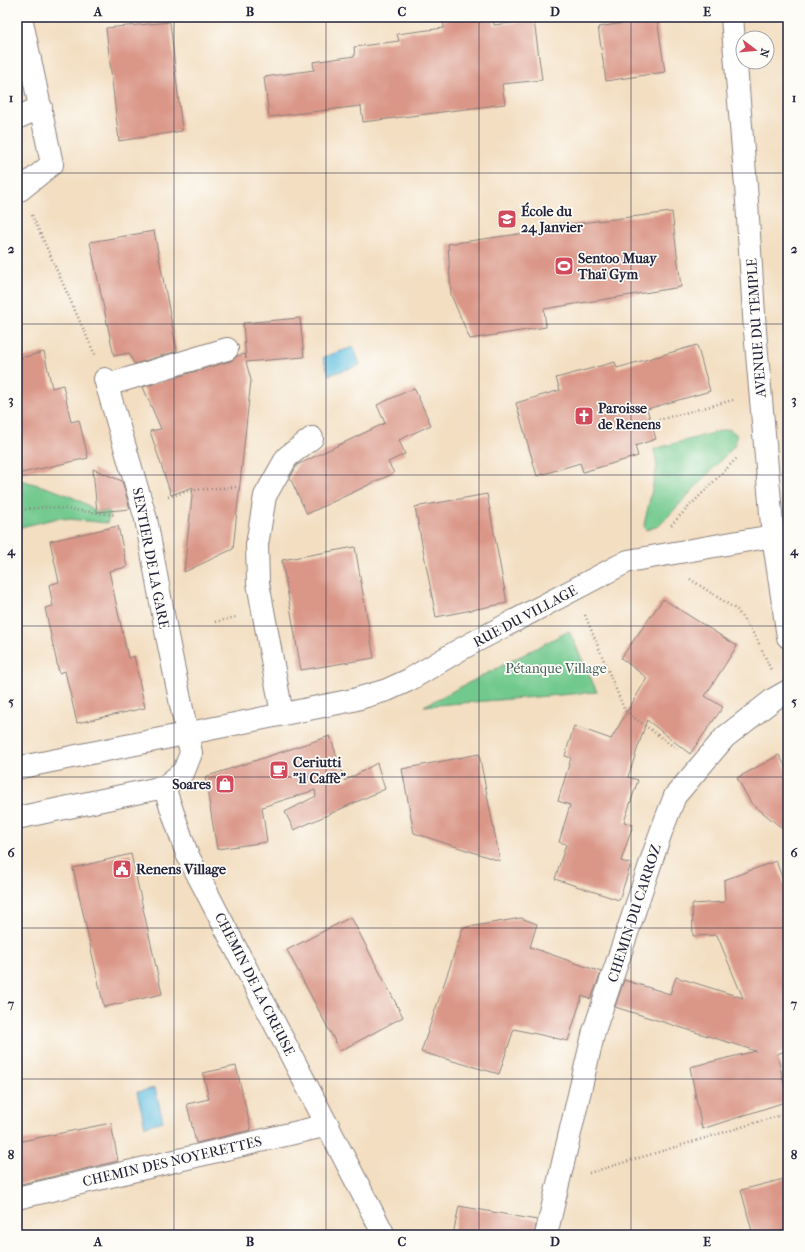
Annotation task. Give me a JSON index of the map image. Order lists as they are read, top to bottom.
{
  "streets": {
    "street": [
      "AVENUE DU TEMPLE",
      "SENTIER DE LA GARE",
      "RUE DU VILLAGE",
      "CHEMIN DU CARROZ",
      "CHEMIN DE LA CREUSE",
      "CHEMIN DES NOYERETTES"
    ]
  },
  "crossings": [
    ["AVENUE DU TEMPLE", "RUE DU VILLAGE"],
    ["SENTIER DE LA GARE", "RUE DU VILLAGE"],
    ["CHEMIN DE LA CREUSE", "CHEMIN DES NOYERETTES"]
  ],
  "parks": ["Pétanque Village"],
  "places": {
    "school or university": ["École du 24 Janvier"],
    "sports": ["Sentoo Muay Thaï Gym"],
    "church": ["Paroisse de Renens"],
    "cafe": ["Ceriutti \"il Caffè\""],
    "shop": ["Soares"],
    "public building": ["Renens Village"]
  },
  "north": "right",
  "grid": {
    "columns": [
      "A",
      "B",
      "C",
      "D",
      "E"
    ],
    "rows": [
      "1",
      "2",
      "3",
      "4",
      "5",
      "6",
      "7",
      "8"
    ]
  }
}
